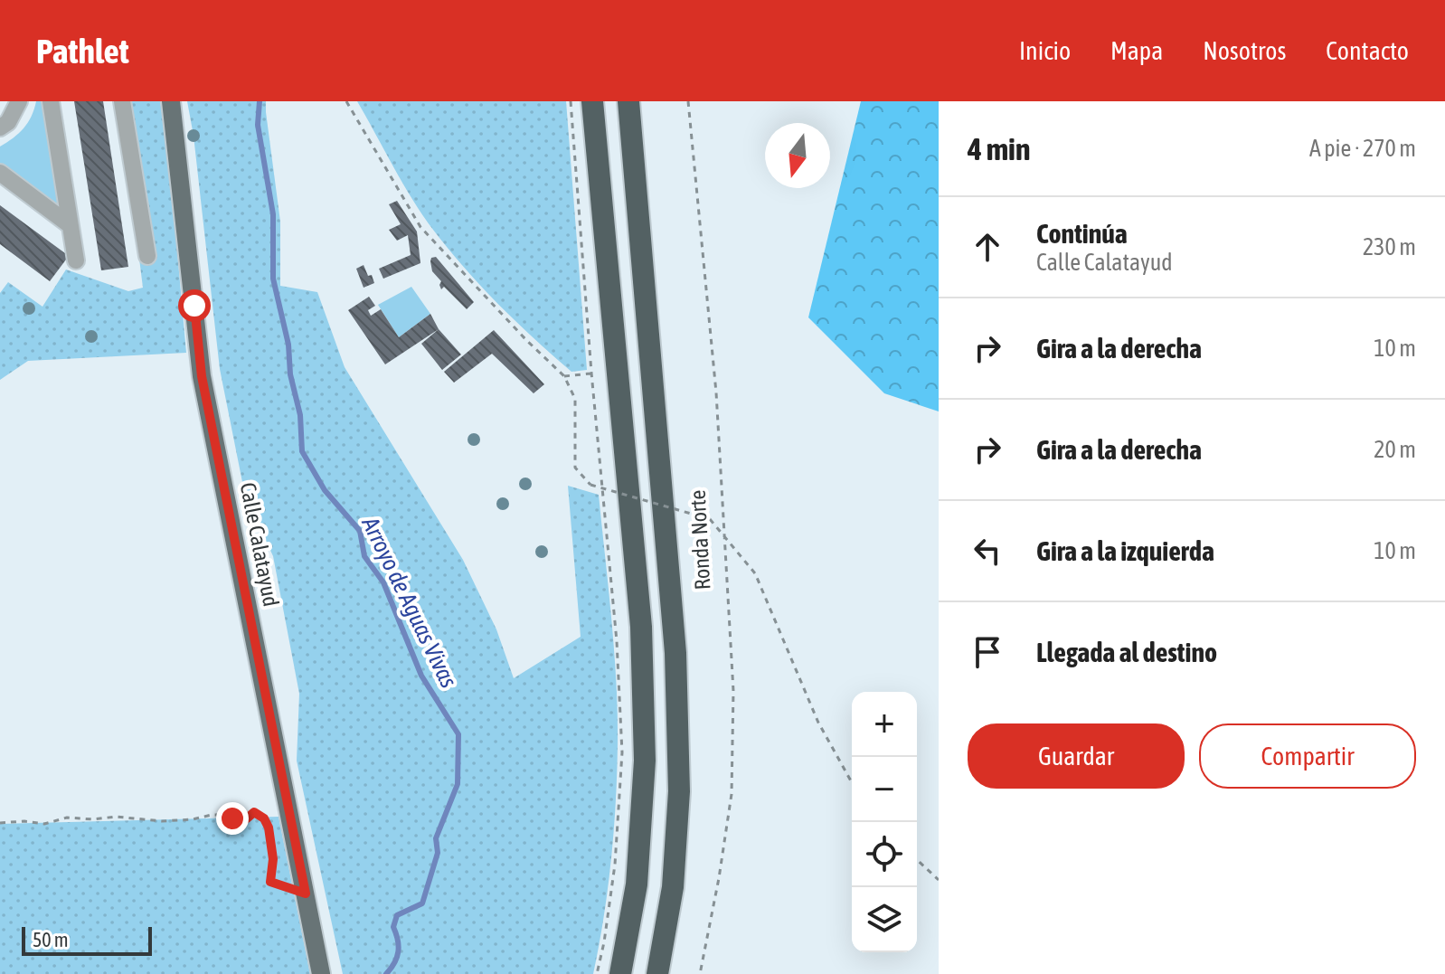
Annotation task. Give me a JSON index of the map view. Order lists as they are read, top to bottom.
{
  "streets": {
    "highway": ["Ronda Norte"],
    "main road": ["Calle Calatayud"]
  },
  "water": ["Arroyo de Aguas Vivas"],
  "scale_bar": "50 m",
  "north": "bottom",
  "page": {
    "header": "Pathlet",
    "nav": [
      "Inicio",
      "Mapa",
      "Nosotros",
      "Contacto"
    ],
    "heading": ["4 min", "A pie · 270 m"],
    "list": [
      ["Continúa", "Calle Calatayud", "230 m"],
      ["Gira a la derecha", "10 m"],
      ["Gira a la derecha", "20 m"],
      ["Gira a la izquierda", "10 m"],
      "Llegada al destino"
    ],
    "map_buttons": ["+", "−"],
    "buttons": ["Guardar", "Compartir"],
    "scale": "50 m"
  }
}
